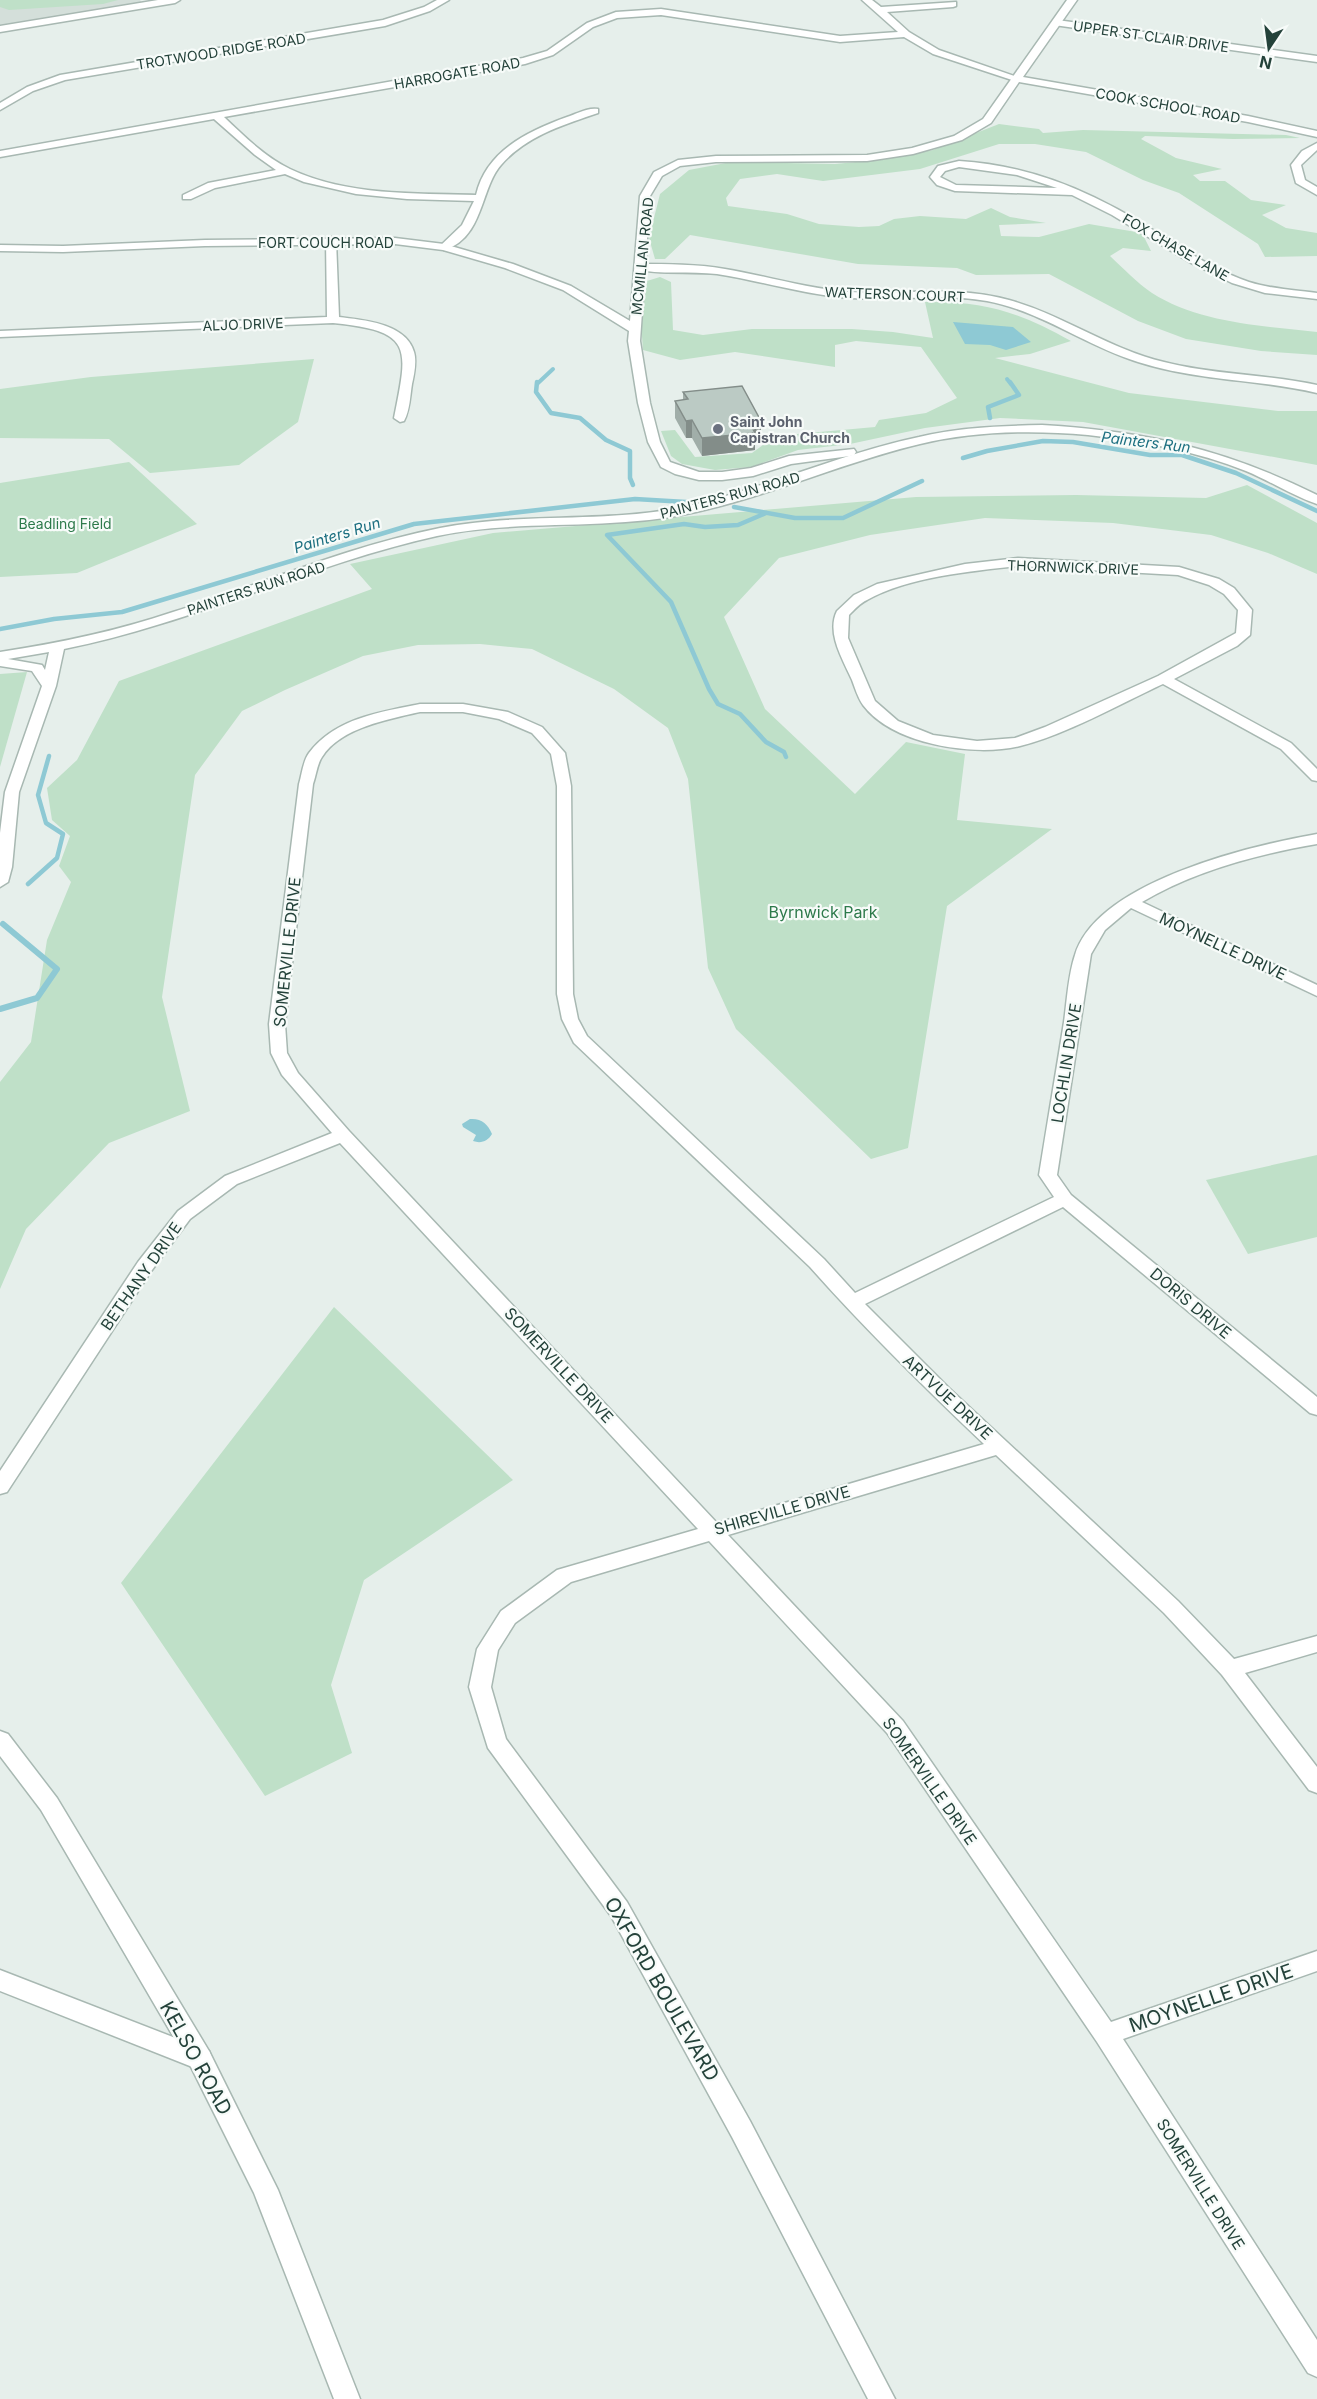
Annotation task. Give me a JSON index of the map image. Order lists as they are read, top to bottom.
{
  "streets": {
    "street": [
      "UPPER ST CLAIR DRIVE",
      "TROTWOOD RIDGE ROAD",
      "HARROGATE ROAD",
      "COOK SCHOOL ROAD",
      "FORT COUCH ROAD",
      "FOX CHASE LANE",
      "MCMILLAN ROAD",
      "WATTERSON COURT",
      "ALJO DRIVE",
      "PAINTERS RUN ROAD",
      "THORNWICK DRIVE",
      "MOYNELLE DRIVE",
      "SOMERVILLE DRIVE",
      "LOCHLIN DRIVE",
      "BETHANY DRIVE",
      "DORIS DRIVE",
      "ARTVUE DRIVE",
      "SHIREVILLE DRIVE",
      "OXFORD BOULEVARD",
      "KELSO ROAD"
    ]
  },
  "crossings": [
    ["UPPER ST CLAIR DRIVE", "MCMILLAN ROAD"],
    ["HARROGATE ROAD", "COOK SCHOOL ROAD"],
    ["COOK SCHOOL ROAD", "MCMILLAN ROAD"],
    ["FORT COUCH ROAD", "MCMILLAN ROAD"],
    ["MCMILLAN ROAD", "WATTERSON COURT"],
    ["MCMILLAN ROAD", "PAINTERS RUN ROAD"],
    ["MOYNELLE DRIVE", "SOMERVILLE DRIVE"],
    ["MOYNELLE DRIVE", "LOCHLIN DRIVE"],
    ["SOMERVILLE DRIVE", "BETHANY DRIVE"],
    ["SOMERVILLE DRIVE", "ARTVUE DRIVE"],
    ["SOMERVILLE DRIVE", "SHIREVILLE DRIVE"],
    ["LOCHLIN DRIVE", "DORIS DRIVE"],
    ["ARTVUE DRIVE", "SHIREVILLE DRIVE"],
    ["SHIREVILLE DRIVE", "OXFORD BOULEVARD"]
  ],
  "water": ["Painters Run"],
  "parks": ["Beadling Field", "Byrnwick Park"],
  "places": ["Saint John Capistran Church"],
  "north": "bottom"
}
